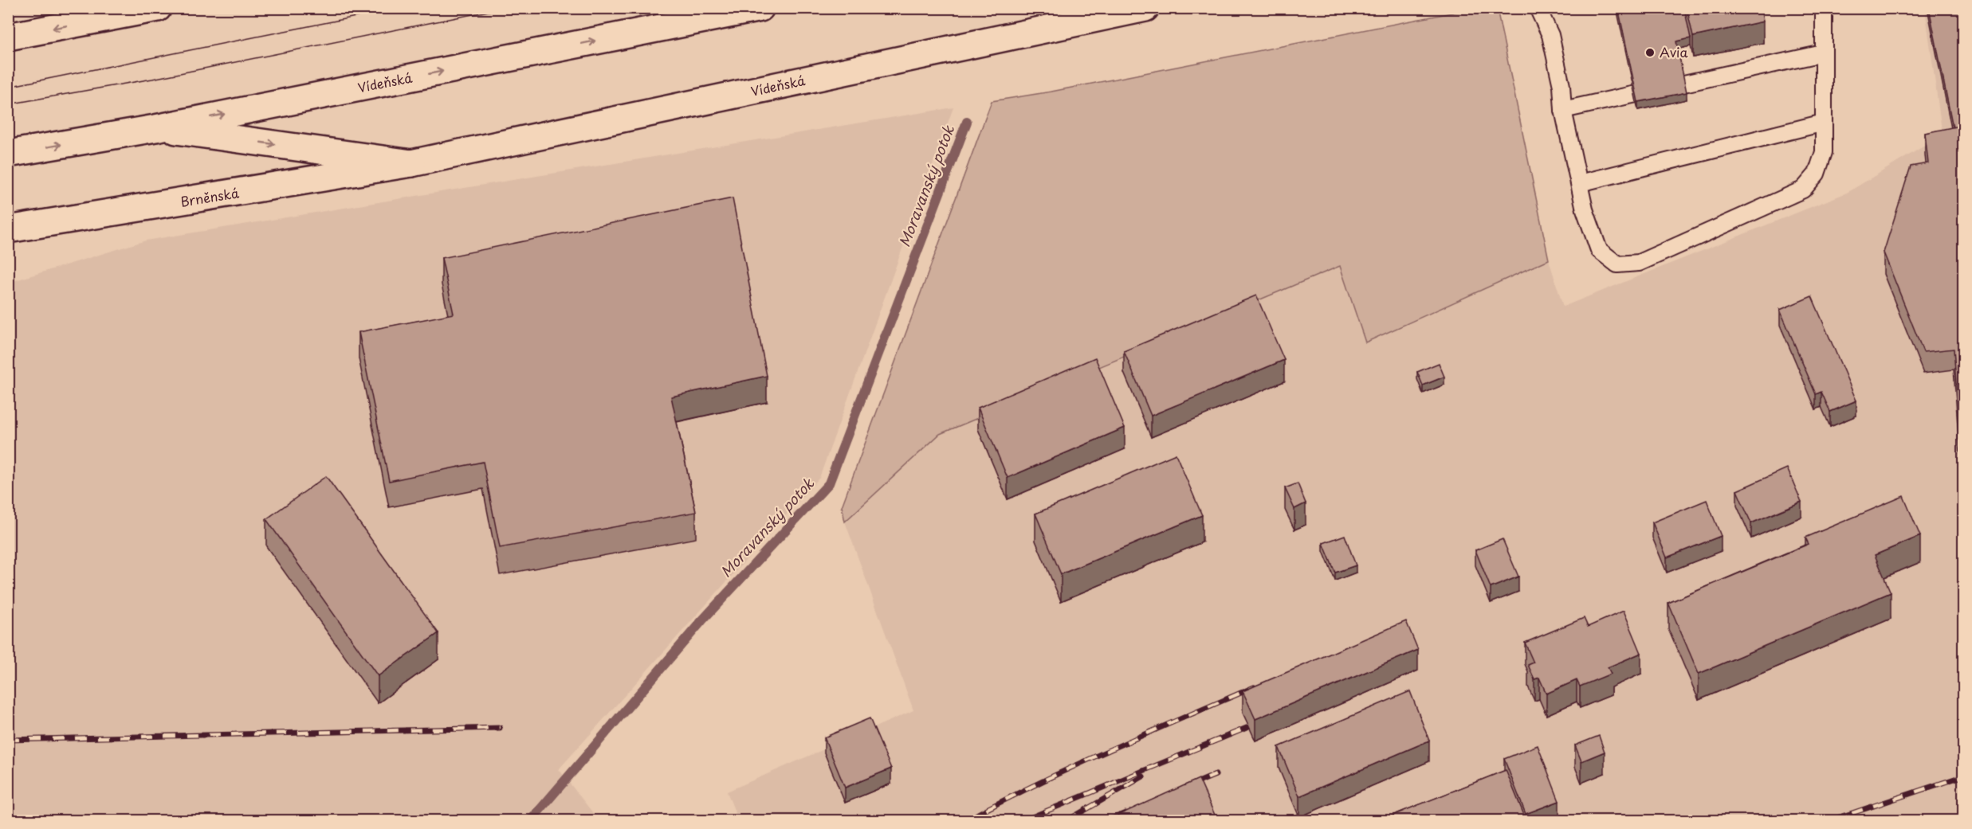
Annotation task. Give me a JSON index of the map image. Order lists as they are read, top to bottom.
{
  "streets": {
    "main road": ["Vídeňská", "Brněnská"]
  },
  "crossings": [
    ["Vídeňská", "Brněnská"]
  ],
  "water": ["Moravanský potok"],
  "places": ["Avia"]
}
